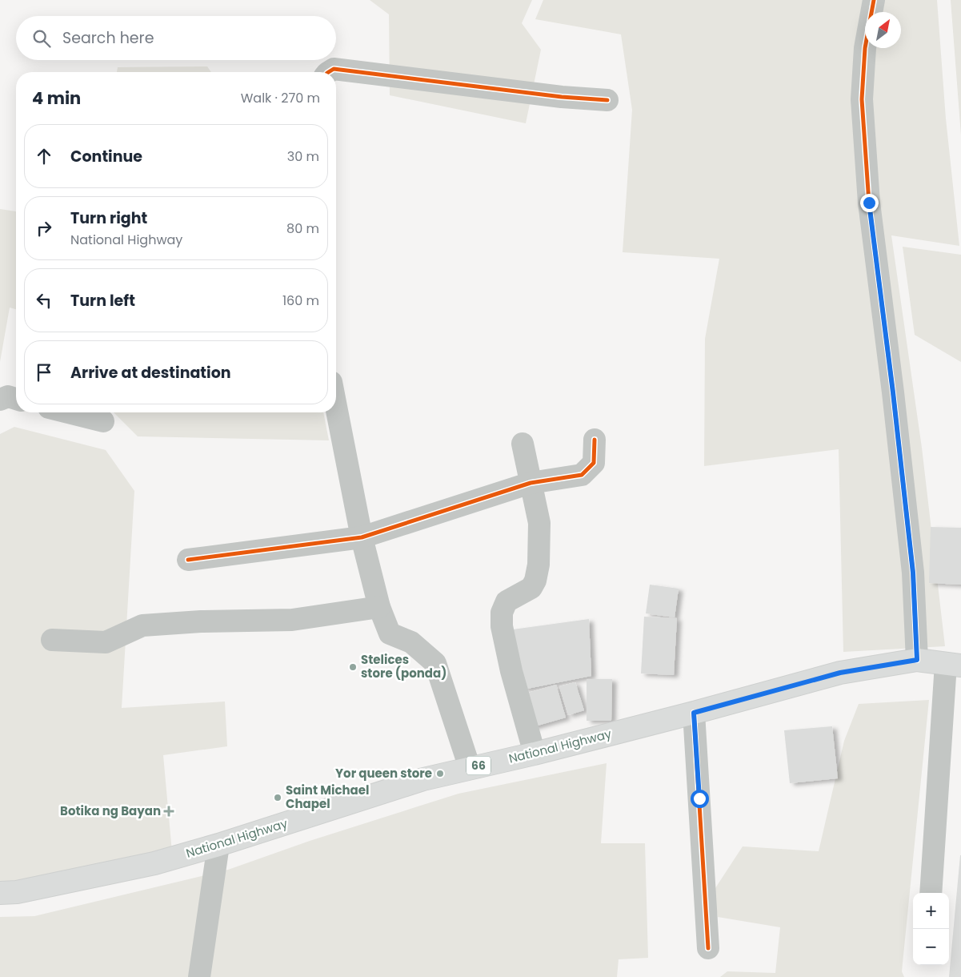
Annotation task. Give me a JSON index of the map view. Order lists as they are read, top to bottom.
{
  "streets": {
    "main road": ["National Highway", "66"]
  },
  "places": {
    "other": ["Stelices store (ponda)", "Yor queen store", "Saint Michael Chapel"],
    "health": ["Botika ng Bayan"]
  },
  "north": "top right",
  "page": {
    "search": "Search here",
    "heading": ["4 min", "Walk · 270 m"],
    "list": [
      ["Continue", "30 m"],
      ["Turn right", "National Highway", "80 m"],
      ["Turn left", "160 m"],
      "Arrive at destination"
    ],
    "map_buttons": ["+", "−"]
  }
}
